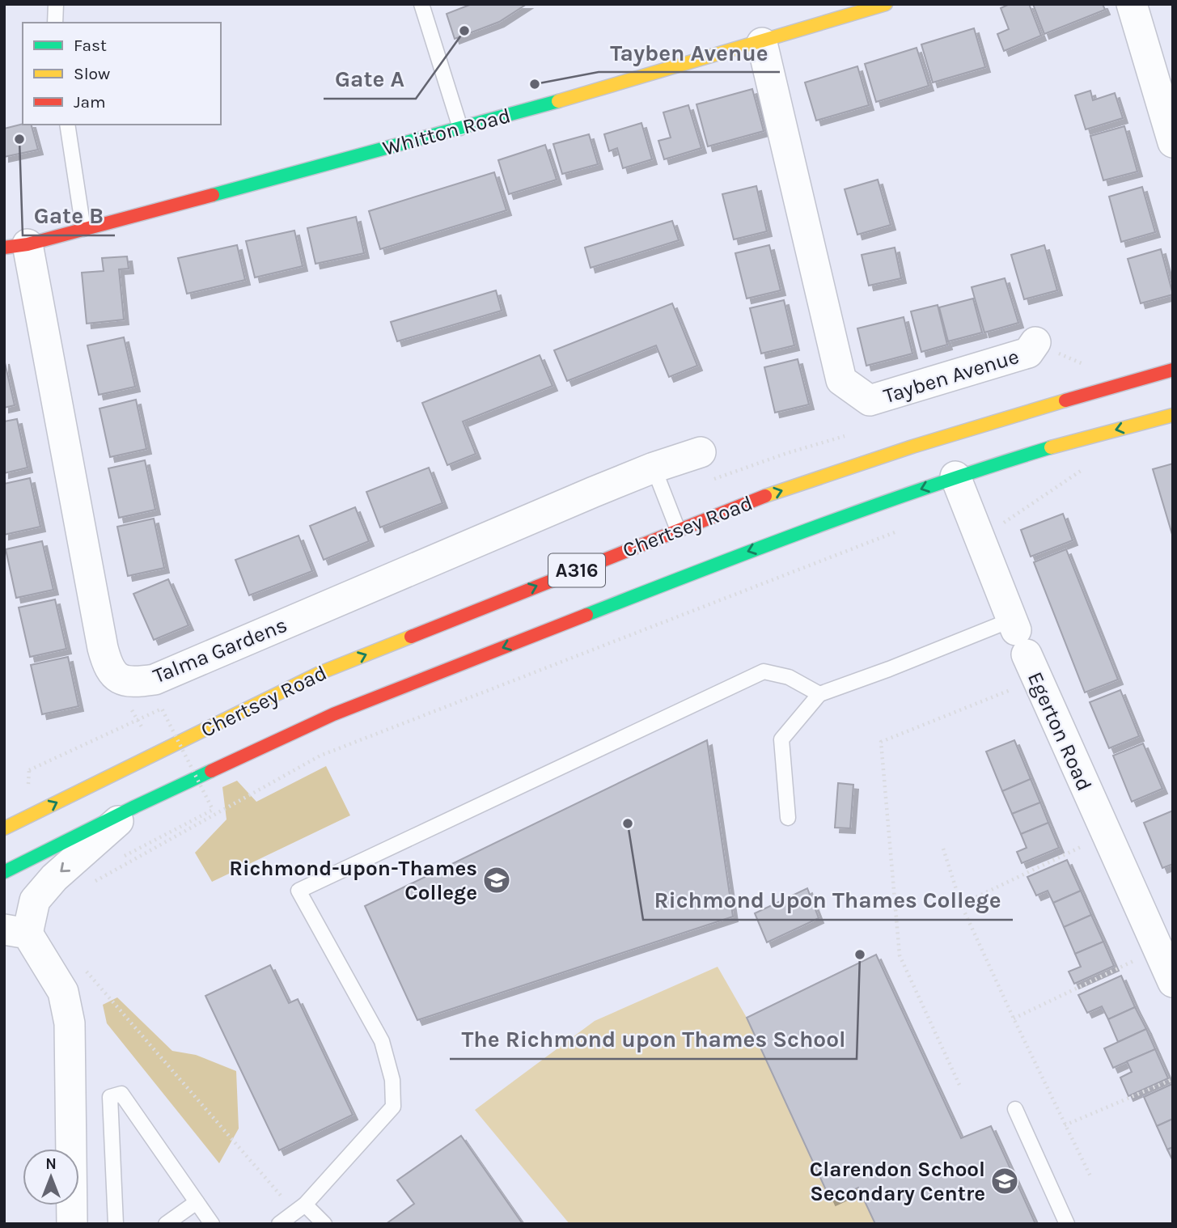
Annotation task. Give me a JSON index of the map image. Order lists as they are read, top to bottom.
{
  "streets": {
    "main road": ["Whitton Road", "Chertsey Road", "A316"],
    "street": ["Tayben Avenue", "Talma Gardens", "Egerton Road"]
  },
  "crossings": [
    ["Whitton Road", "Tayben Avenue"],
    ["Whitton Road", "Talma Gardens"],
    ["Chertsey Road", "Egerton Road"]
  ],
  "places": {
    "other": [
      "Gate A",
      "Tayben Avenue",
      "Gate B",
      "Richmond Upon Thames College",
      "The Richmond upon Thames School"
    ],
    "school or university": ["Richmond-upon-Thames College", "Clarendon School Secondary Centre"]
  },
  "legend": ["Fast", "Slow", "Jam"],
  "north": "top"
}
